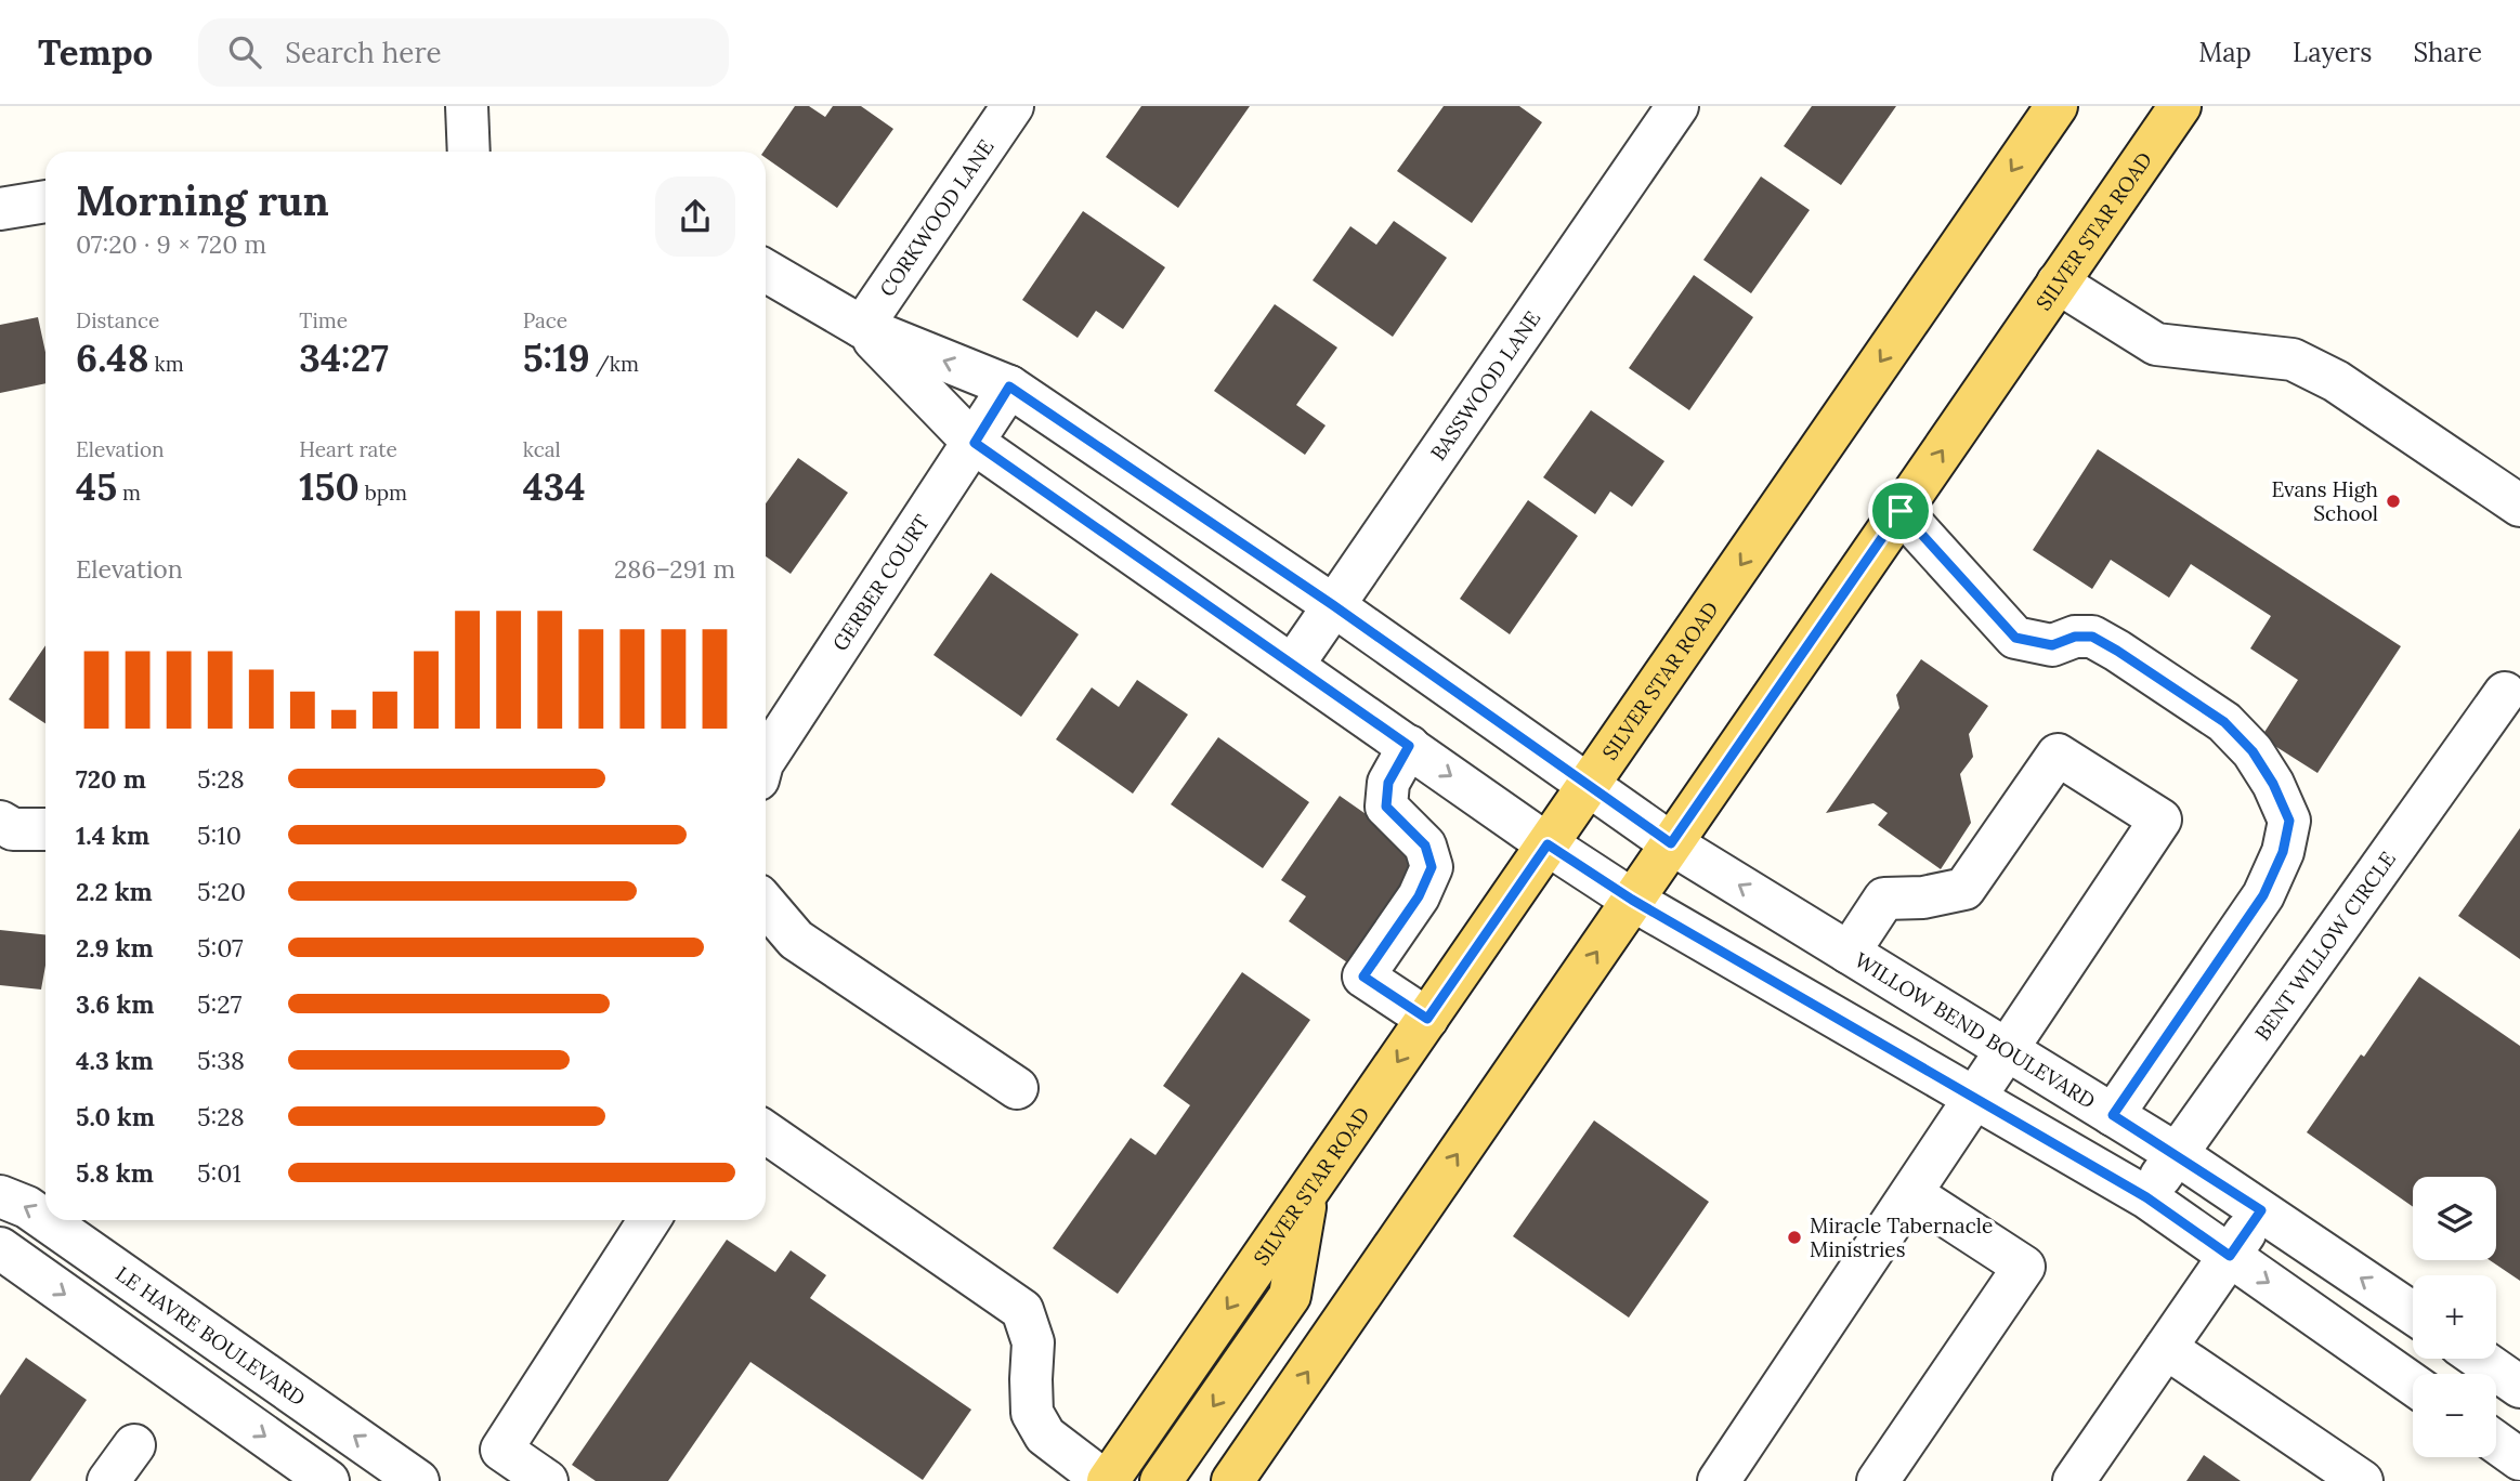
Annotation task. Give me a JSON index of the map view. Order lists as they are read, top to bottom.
{
  "streets": {
    "main road": ["SILVER STAR ROAD"],
    "street": [
      "CORKWOOD LANE",
      "BASSWOOD LANE",
      "GERBER COURT",
      "BENT WILLOW CIRCLE",
      "WILLOW BEND BOULEVARD",
      "LE HAVRE BOULEVARD"
    ]
  },
  "crossings": [
    ["CORKWOOD LANE", "WILLOW BEND BOULEVARD"],
    ["SILVER STAR ROAD", "WILLOW BEND BOULEVARD"],
    ["BASSWOOD LANE", "WILLOW BEND BOULEVARD"],
    ["GERBER COURT", "WILLOW BEND BOULEVARD"],
    ["BENT WILLOW CIRCLE", "WILLOW BEND BOULEVARD"]
  ],
  "places": ["Evans High School", "Miracle Tabernacle Ministries"],
  "page": {
    "header": "Tempo",
    "search": "Search here",
    "nav": ["Map", "Layers", "Share"],
    "heading": ["Morning run", "07:20 · 9 × 720 m"],
    "stats": [
      ["Distance", "6.48 km"],
      ["Time", "34:27"],
      ["Pace", "5:19 /km"],
      ["Elevation", "45 m"],
      ["Heart rate", "150 bpm"],
      ["kcal", "434"]
    ],
    "chart": ["Elevation", "286–291 m"],
    "list": [
      {
        "name": "720 m",
        "note": "5:28"
      },
      {
        "name": "1.4 km",
        "note": "5:10"
      },
      {
        "name": "2.2 km",
        "note": "5:20"
      },
      {
        "name": "2.9 km",
        "note": "5:07"
      },
      {
        "name": "3.6 km",
        "note": "5:27"
      },
      {
        "name": "4.3 km",
        "note": "5:38"
      },
      {
        "name": "5.0 km",
        "note": "5:28"
      },
      {
        "name": "5.8 km",
        "note": "5:01"
      }
    ],
    "map_buttons": ["+", "−"]
  }
}
